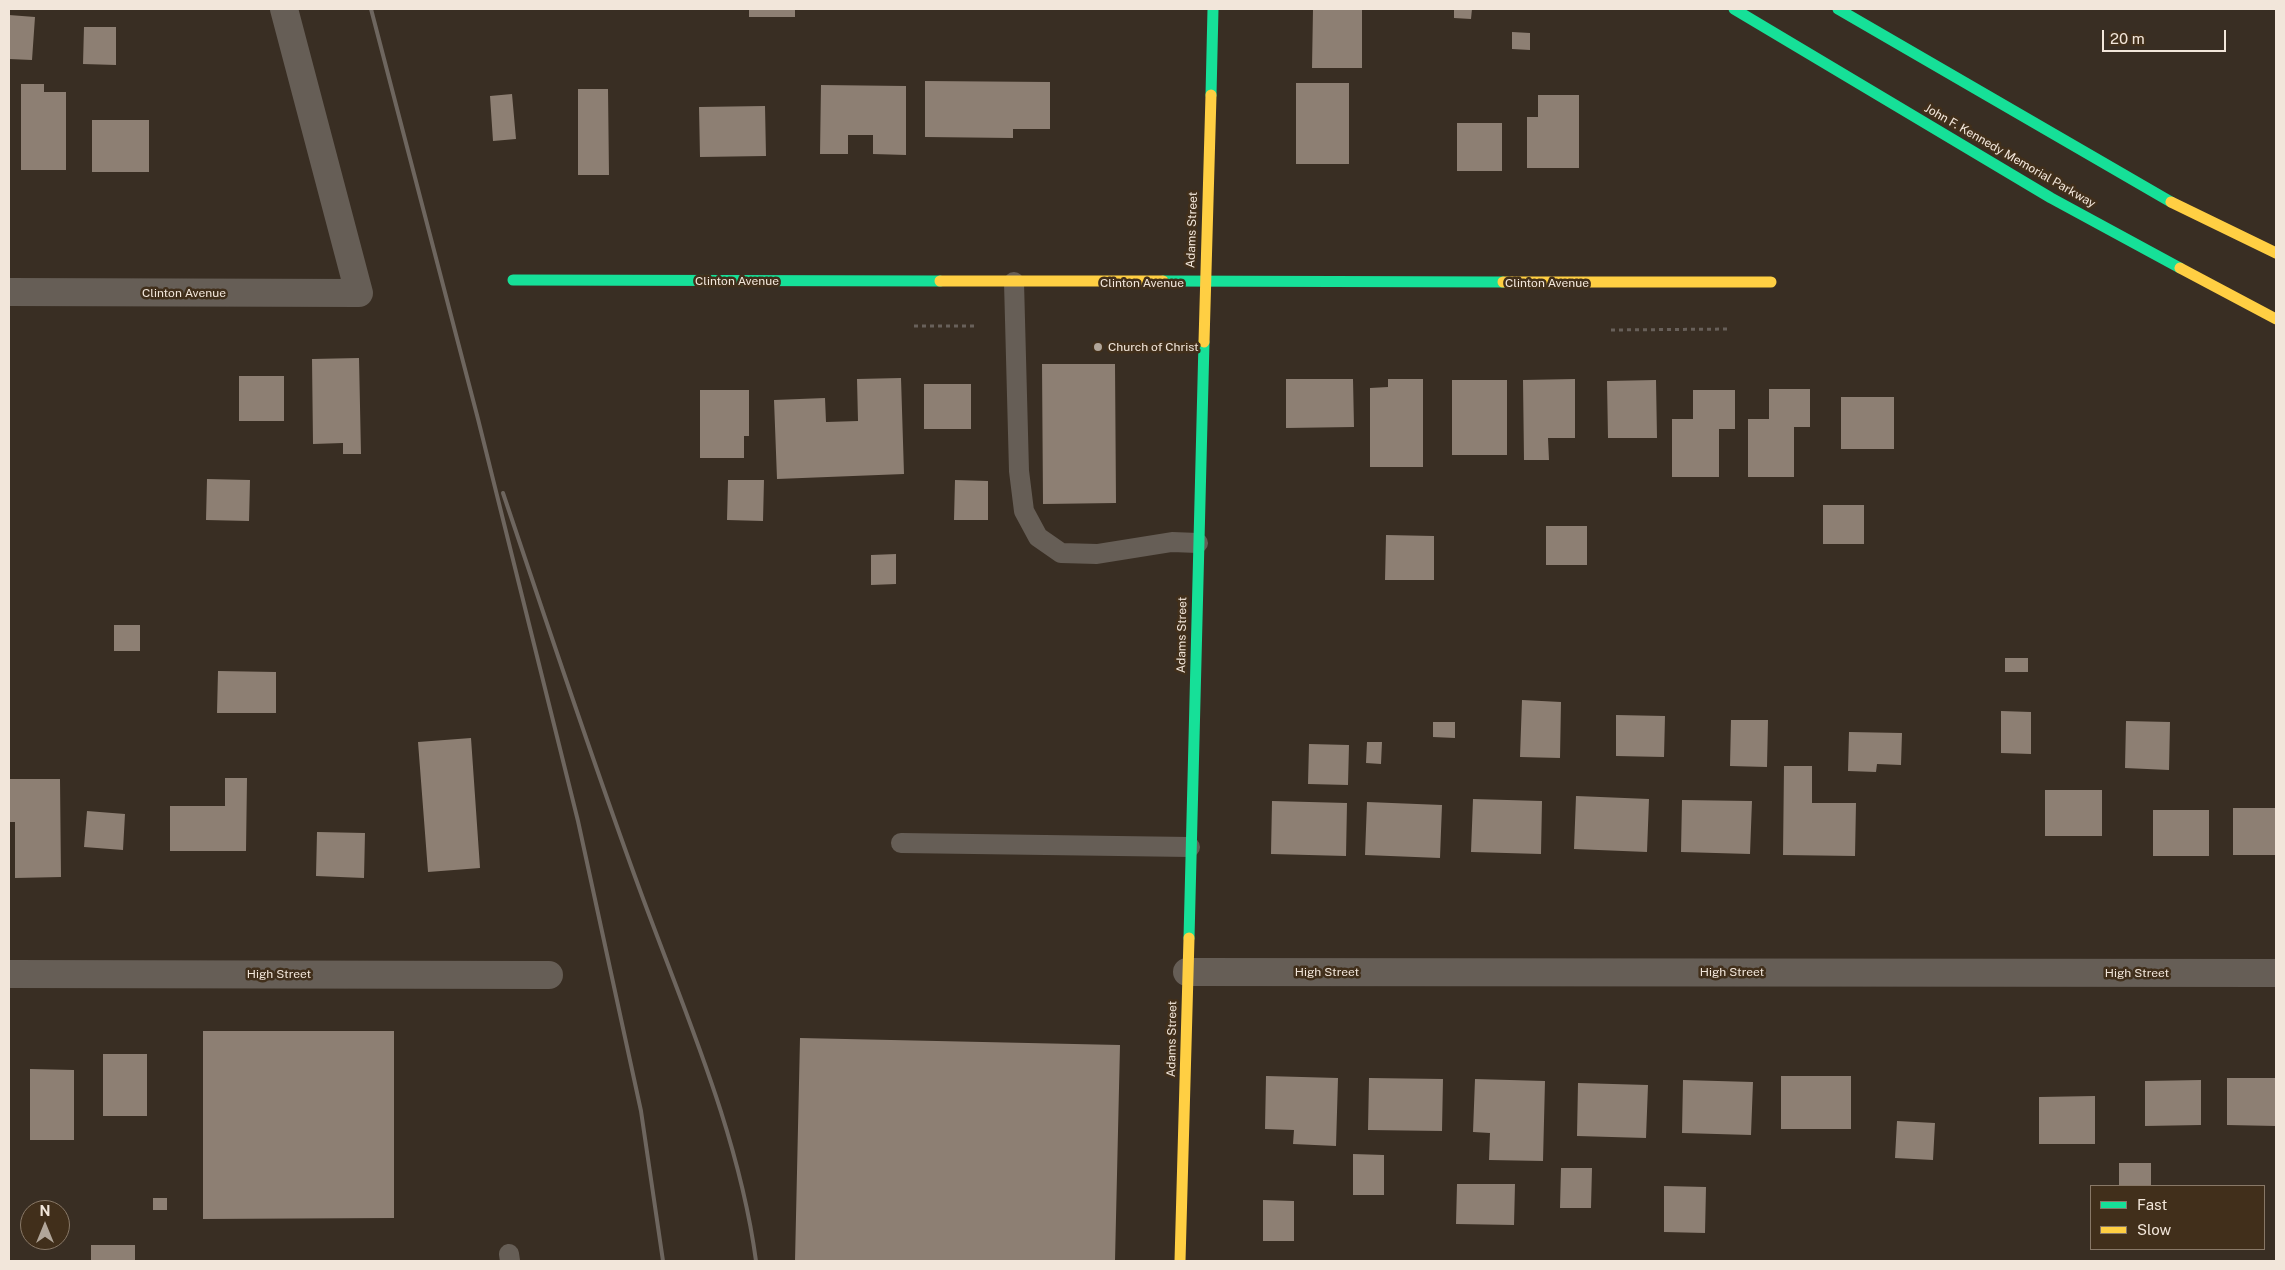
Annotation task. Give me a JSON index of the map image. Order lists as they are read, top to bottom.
{
  "streets": {
    "street": [
      "John F. Kennedy Memorial Parkway",
      "Adams Street",
      "Clinton Avenue",
      "High Street"
    ]
  },
  "crossings": [
    ["Adams Street", "Clinton Avenue"],
    ["Adams Street", "High Street"]
  ],
  "places": ["Church of Christ"],
  "legend": ["Fast", "Slow"],
  "scale_bar": "20 m",
  "north": "top"
}
